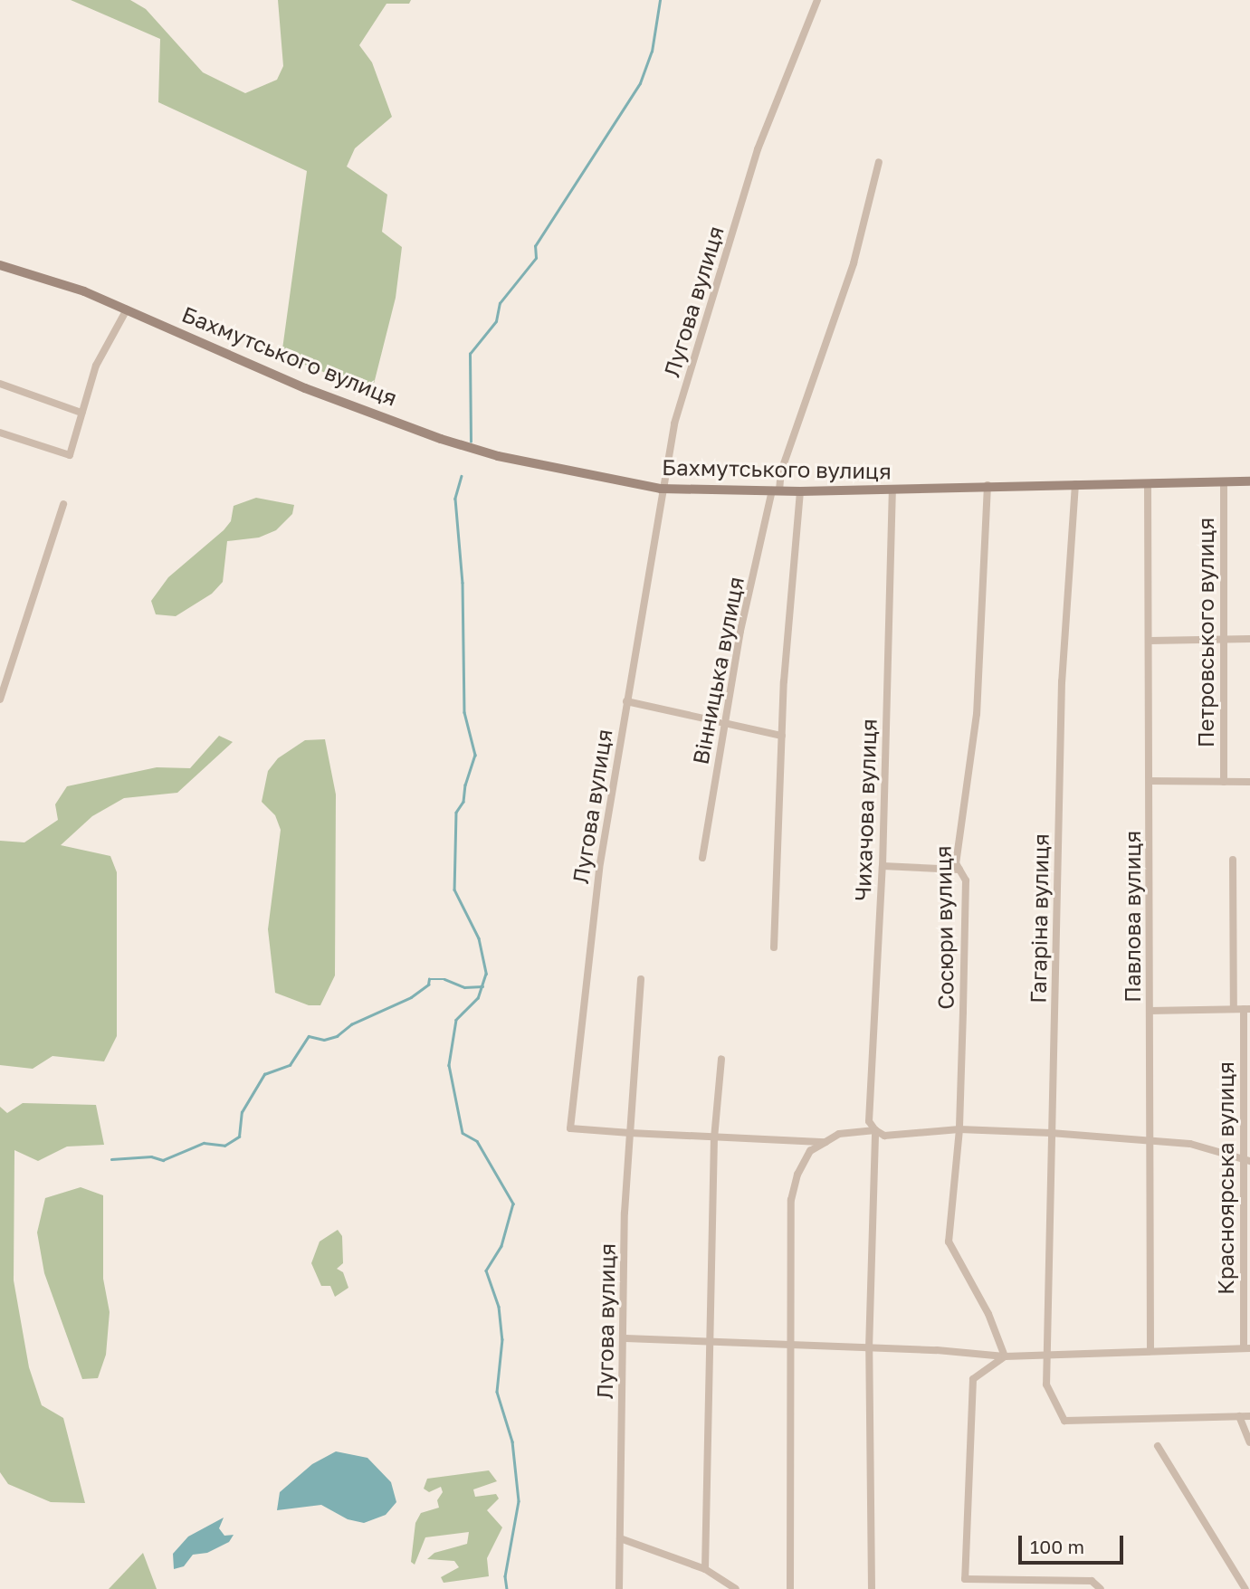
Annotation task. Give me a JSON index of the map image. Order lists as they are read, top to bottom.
{
  "streets": {
    "main road": ["Бахмутського вулиця"],
    "street": [
      "Лугова вулиця",
      "Петровського вулиця",
      "Вінницька вулиця",
      "Чихачова вулиця",
      "Павлова вулиця",
      "Гагаріна вулиця",
      "Сосюри вулиця",
      "Красноярська вулиця"
    ]
  },
  "crossings": [
    ["Лугова вулиця", "Бахмутського вулиця"],
    ["Бахмутського вулиця", "Петровського вулиця"],
    ["Бахмутського вулиця", "Вінницька вулиця"],
    ["Бахмутського вулиця", "Чихачова вулиця"],
    ["Бахмутського вулиця", "Павлова вулиця"],
    ["Бахмутського вулиця", "Гагаріна вулиця"],
    ["Бахмутського вулиця", "Сосюри вулиця"]
  ],
  "scale_bar": "100 m"
}
